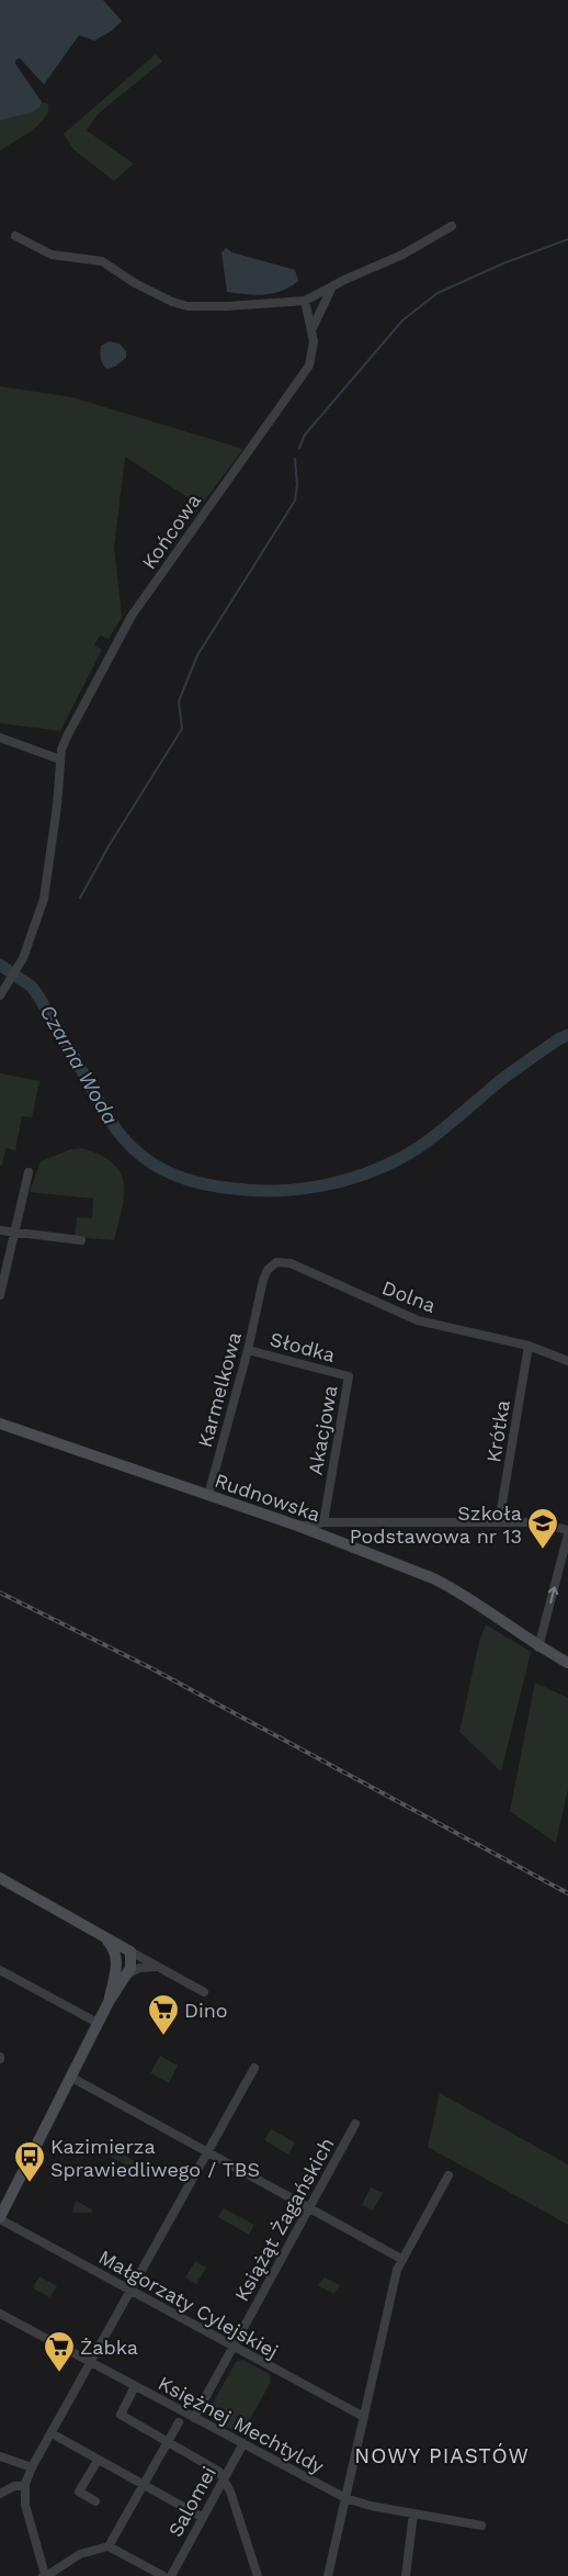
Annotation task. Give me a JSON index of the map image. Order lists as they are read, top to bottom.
{
  "streets": {
    "main road": ["Rudnowska"],
    "street": [
      "Końcowa",
      "Dolna",
      "Słodka",
      "Karmelkowa",
      "Akacjowa",
      "Krótka",
      "Książąt Żagańskich",
      "Małgorzaty Cylejskiej",
      "Księżnej Mechtyldy",
      "Salomei"
    ]
  },
  "crossings": [
    ["Dolna", "Karmelkowa"],
    ["Dolna", "Krótka"],
    ["Słodka", "Karmelkowa"],
    ["Słodka", "Akacjowa"],
    ["Karmelkowa", "Rudnowska"],
    ["Książąt Żagańskich", "Małgorzaty Cylejskiej"],
    ["Książąt Żagańskich", "Księżnej Mechtyldy"],
    ["Księżnej Mechtyldy", "Salomei"]
  ],
  "districts": ["NOWY PIASTÓW"],
  "water": ["Czarna Woda"],
  "places": {
    "school or university": ["Szkoła Podstawowa nr 13"],
    "supermarket": ["Dino", "Żabka"],
    "bus stop": ["Kazimierza Sprawiedliwego / TBS"]
  }
}
